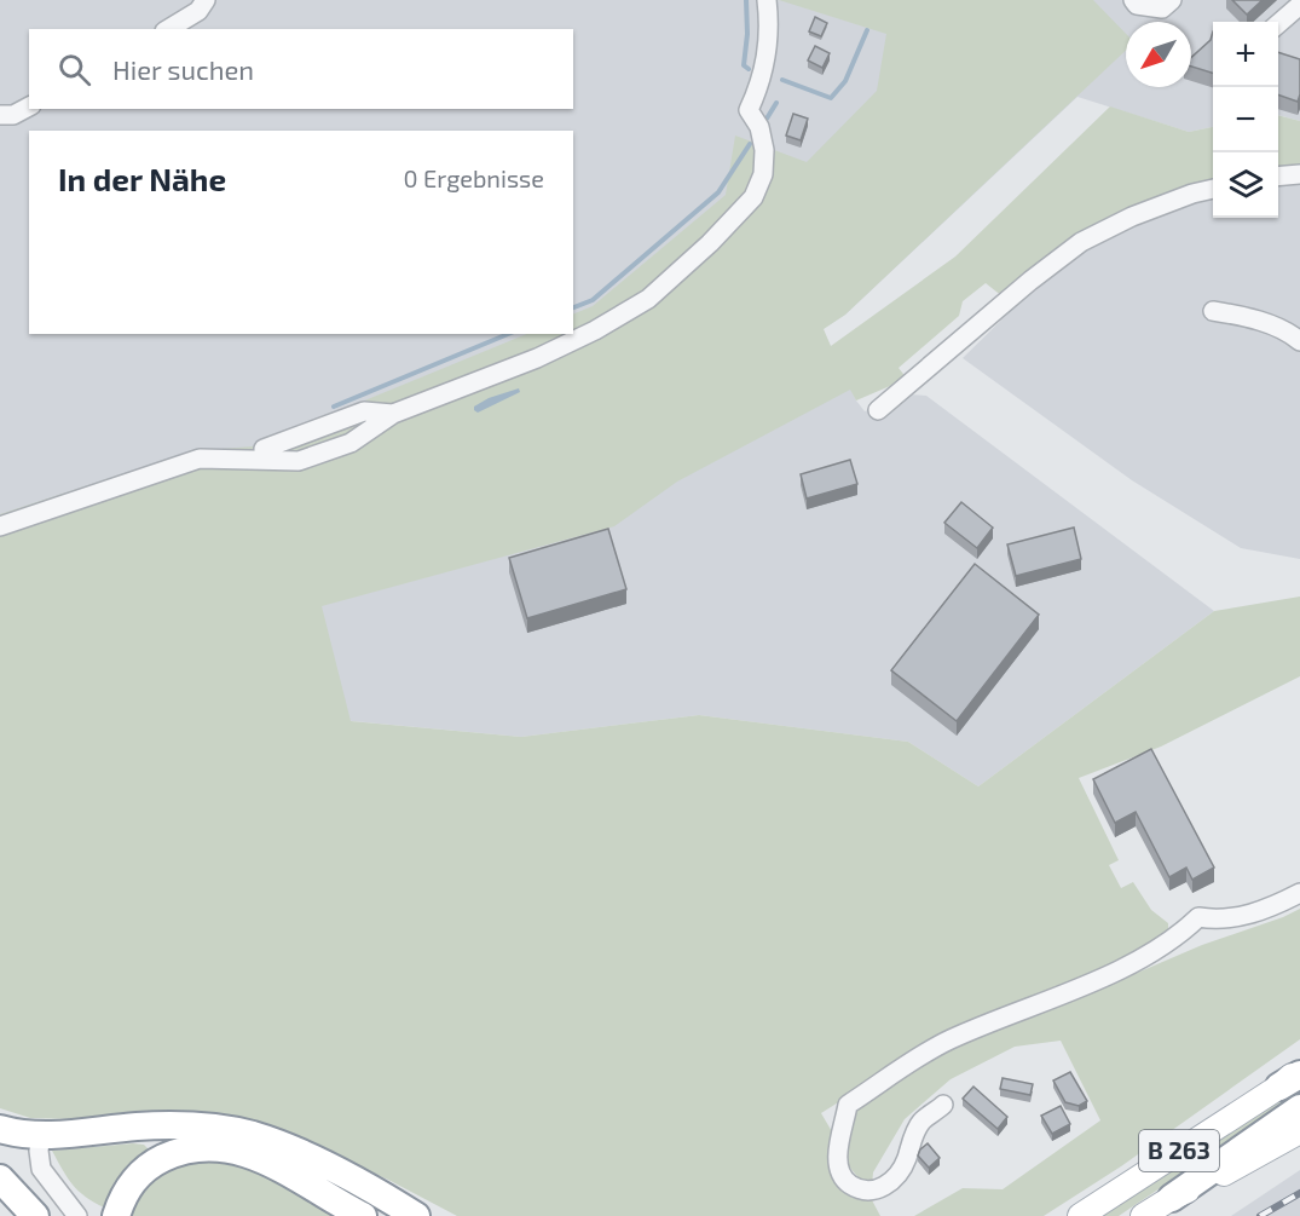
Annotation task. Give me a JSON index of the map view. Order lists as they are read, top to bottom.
{
  "streets": {
    "main road": ["B 263"]
  },
  "north": "bottom left",
  "page": {
    "map_buttons": ["+", "−"],
    "search": "Hier suchen",
    "heading": ["In der Nähe", "0 Ergebnisse"]
  }
}
